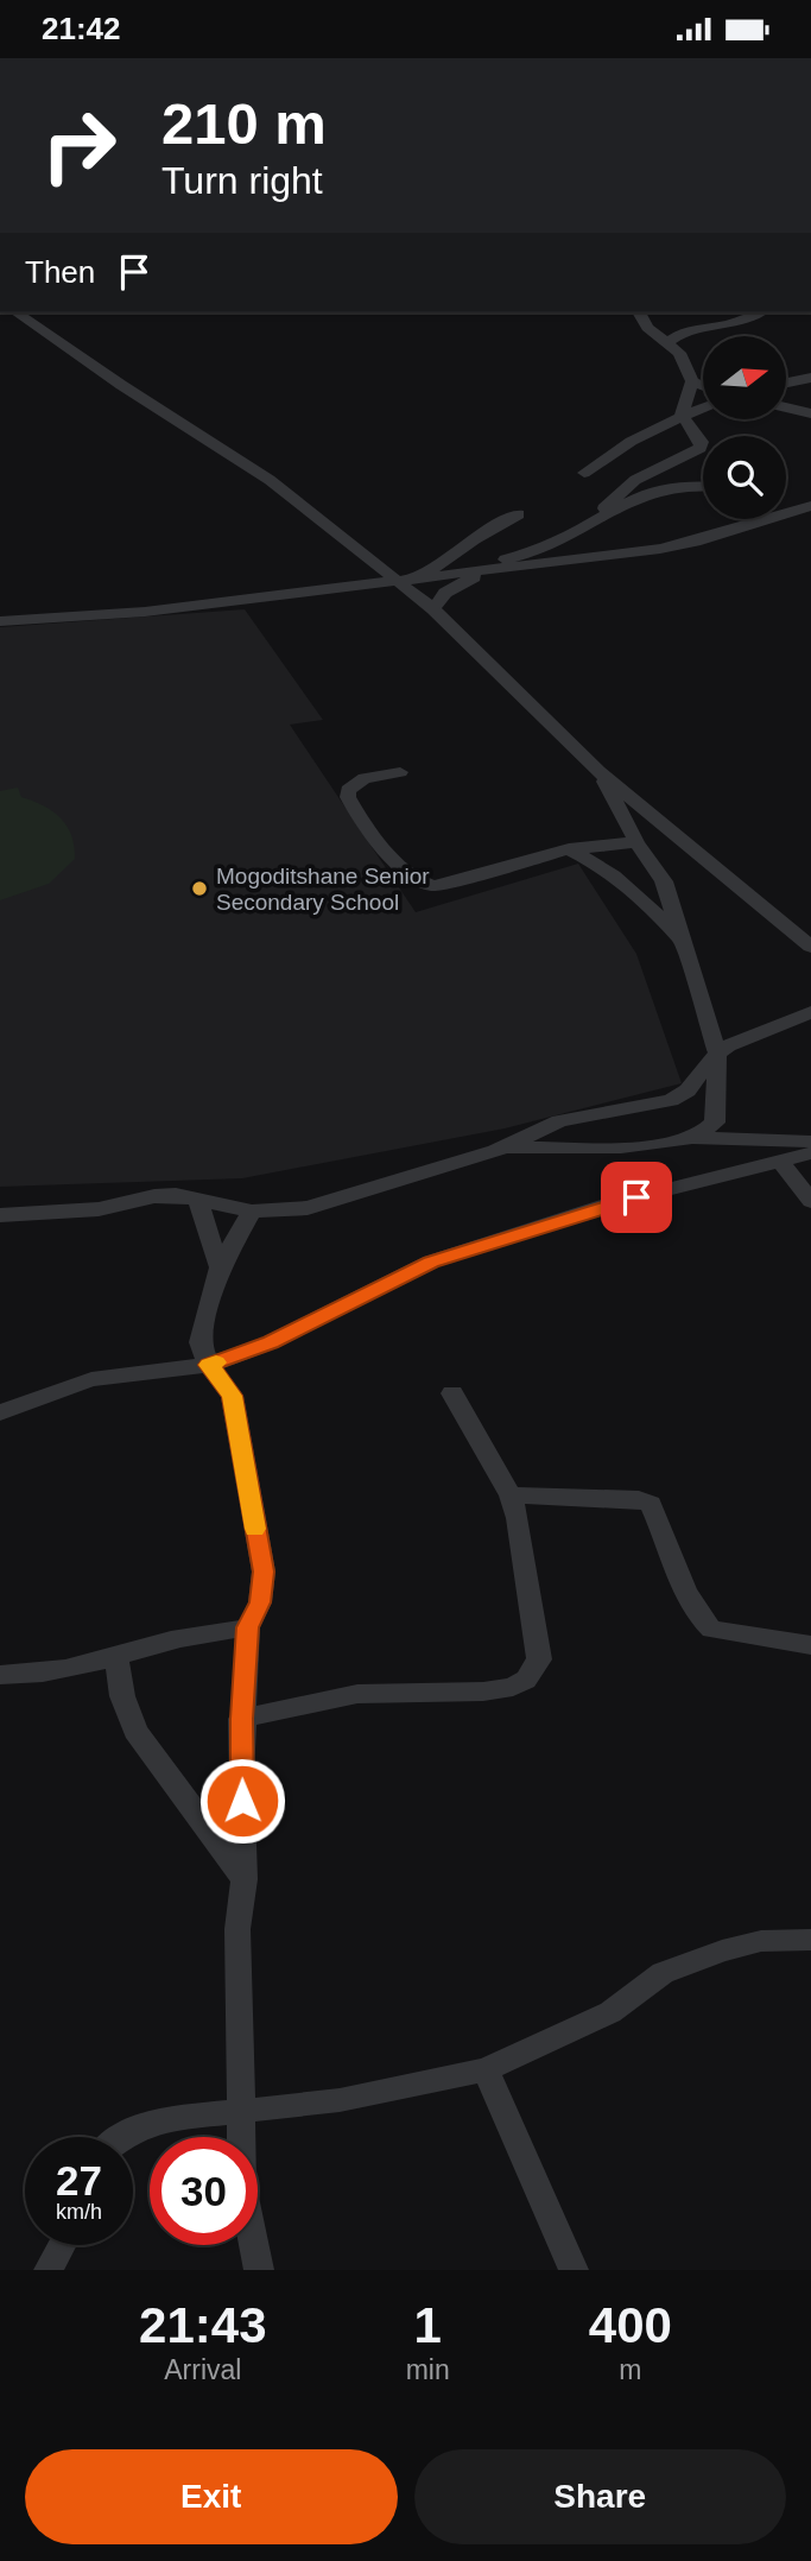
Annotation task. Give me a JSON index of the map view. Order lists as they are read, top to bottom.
{
  "places": ["Mogoditshane Senior Secondary School"],
  "north": "right",
  "page": {
    "status": "21:42",
    "turn": ["210 m", "Turn right"],
    "then": "Then",
    "speed": "27 km/h",
    "limit": "30",
    "eta": [
      "21:43",
      "Arrival",
      "1",
      "min",
      "400",
      "m"
    ],
    "buttons": ["Exit", "Share"]
  }
}
